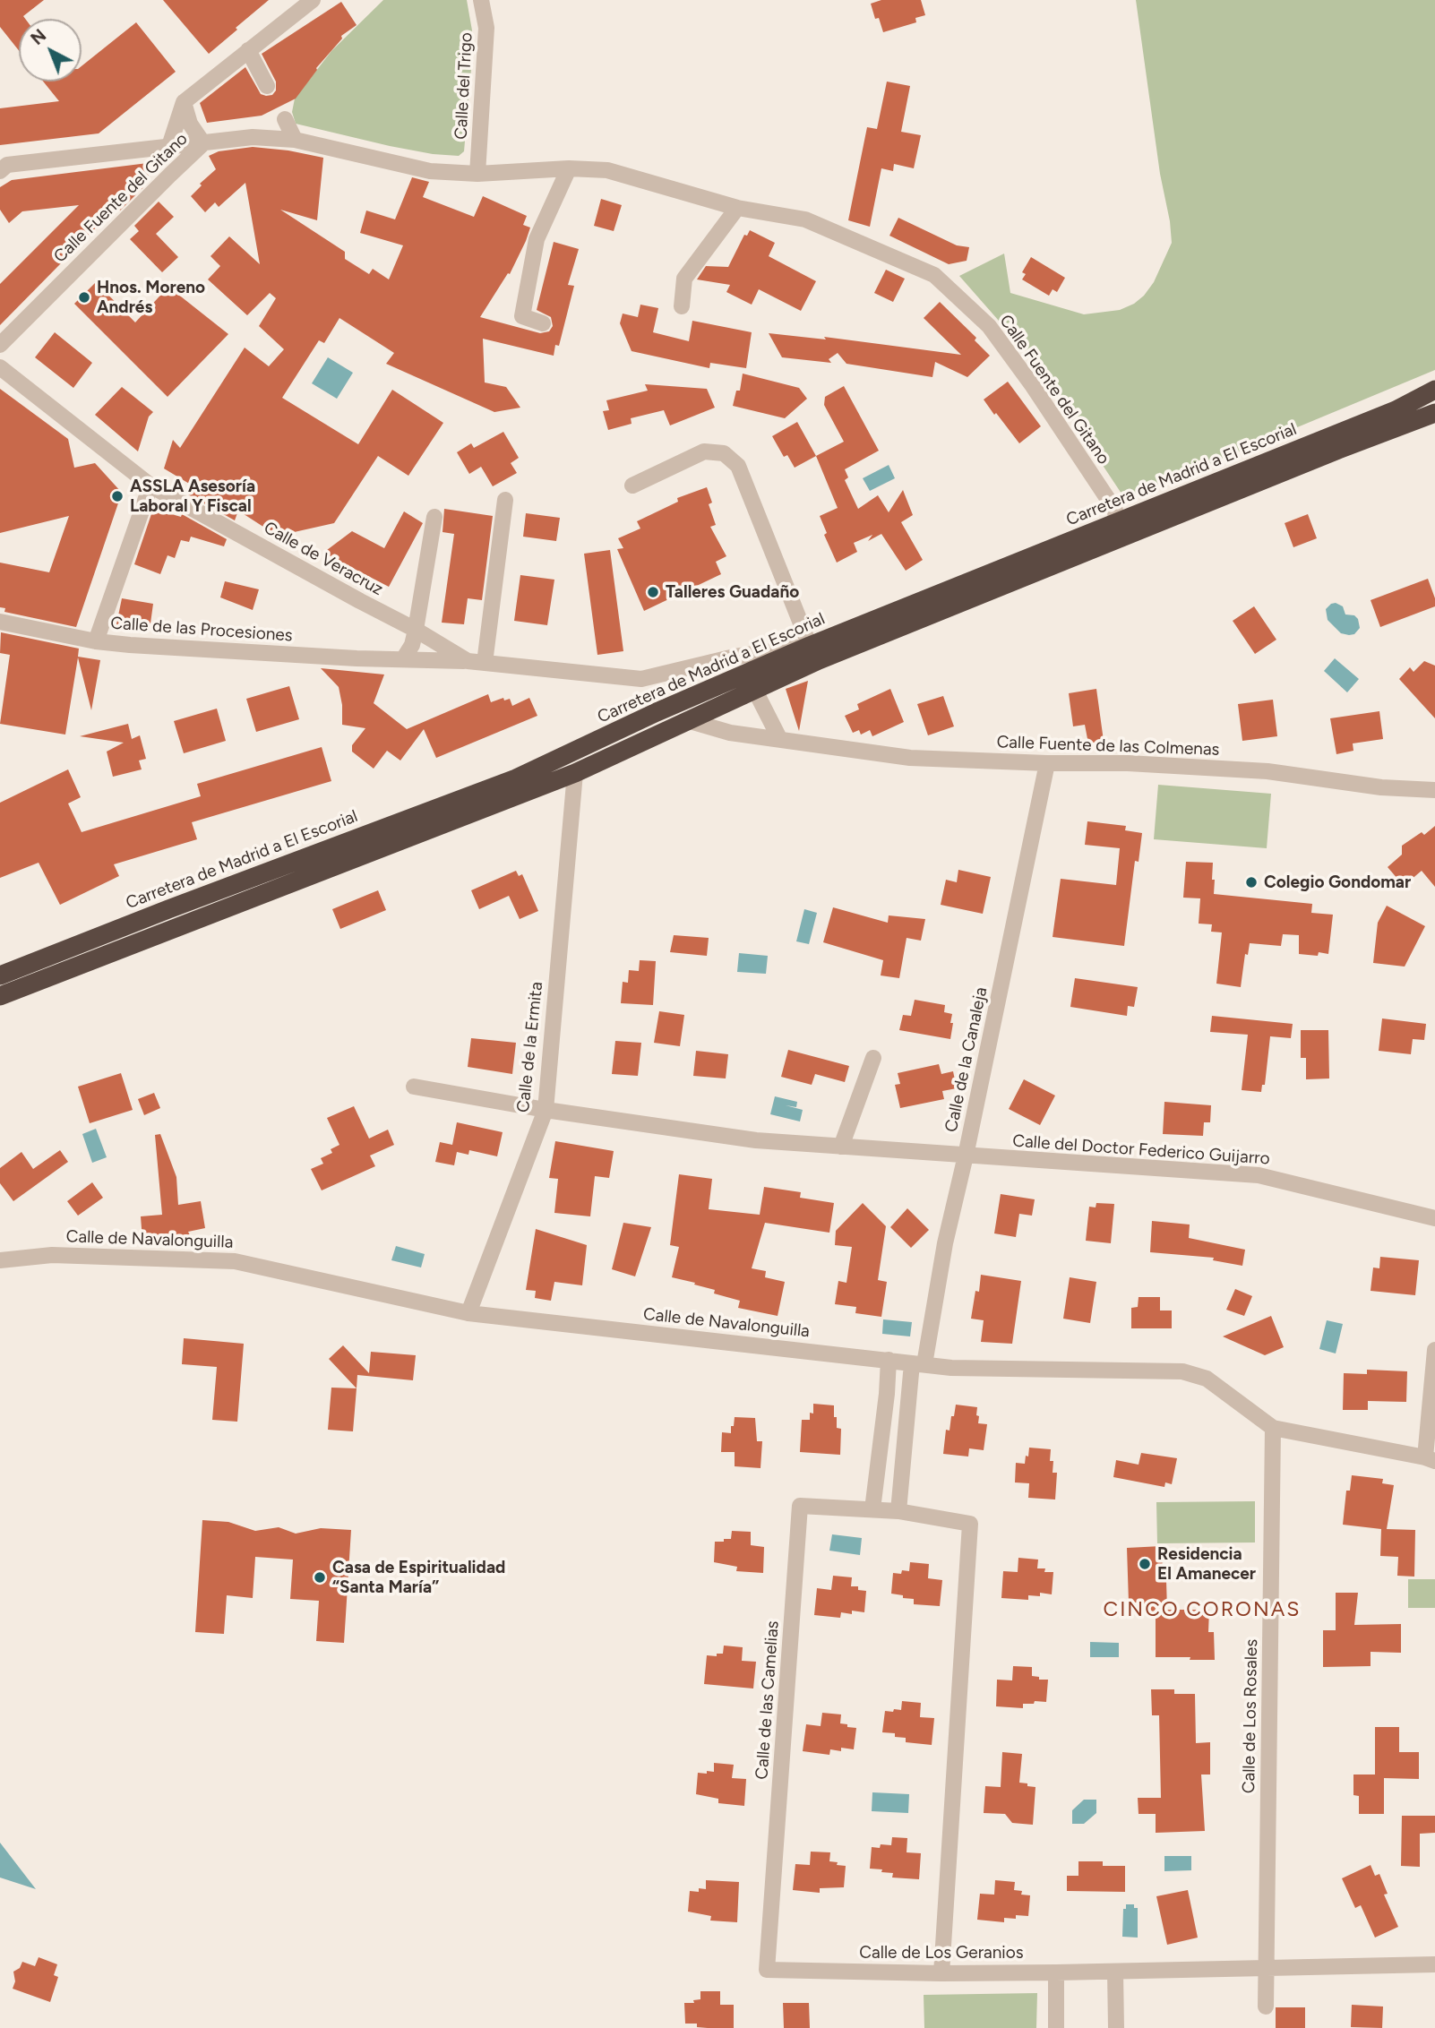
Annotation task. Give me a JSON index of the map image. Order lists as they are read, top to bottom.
{
  "streets": {
    "highway": ["Carretera de Madrid a El Escorial"],
    "street": [
      "Calle del Trigo",
      "Calle Fuente del Gitano",
      "Calle de Veracruz",
      "Calle de las Procesiones",
      "Calle Fuente de las Colmenas",
      "Calle de la Ermita",
      "Calle de la Canaleja",
      "Calle del Doctor Federico Guijarro",
      "Calle de Navalonguilla",
      "Calle de las Camelias",
      "Calle de Los Rosales",
      "Calle de Los Geranios"
    ]
  },
  "crossings": [
    ["Calle del Trigo", "Calle Fuente del Gitano"],
    ["Calle Fuente del Gitano", "Carretera de Madrid a El Escorial"],
    ["Carretera de Madrid a El Escorial", "Calle de Veracruz"],
    ["Carretera de Madrid a El Escorial", "Calle Fuente de las Colmenas"],
    ["Carretera de Madrid a El Escorial", "Calle de la Ermita"],
    ["Calle de Veracruz", "Calle de las Procesiones"],
    ["Calle Fuente de las Colmenas", "Calle de la Canaleja"],
    ["Calle de la Ermita", "Calle del Doctor Federico Guijarro"],
    ["Calle de la Ermita", "Calle de Navalonguilla"],
    ["Calle de la Canaleja", "Calle del Doctor Federico Guijarro"],
    ["Calle de la Canaleja", "Calle de Navalonguilla"],
    ["Calle de Navalonguilla", "Calle de Los Rosales"],
    ["Calle de las Camelias", "Calle de Los Geranios"],
    ["Calle de Los Rosales", "Calle de Los Geranios"]
  ],
  "districts": ["CINCO CORONAS"],
  "places": [
    "Hnos. Moreno Andrés",
    "ASSLA Asesoría Laboral Y Fiscal",
    "Talleres Guadaño",
    "Colegio Gondomar",
    "Residencia El Amanecer",
    "Casa de Espiritualidad “Santa María”"
  ],
  "north": "top left"
}
